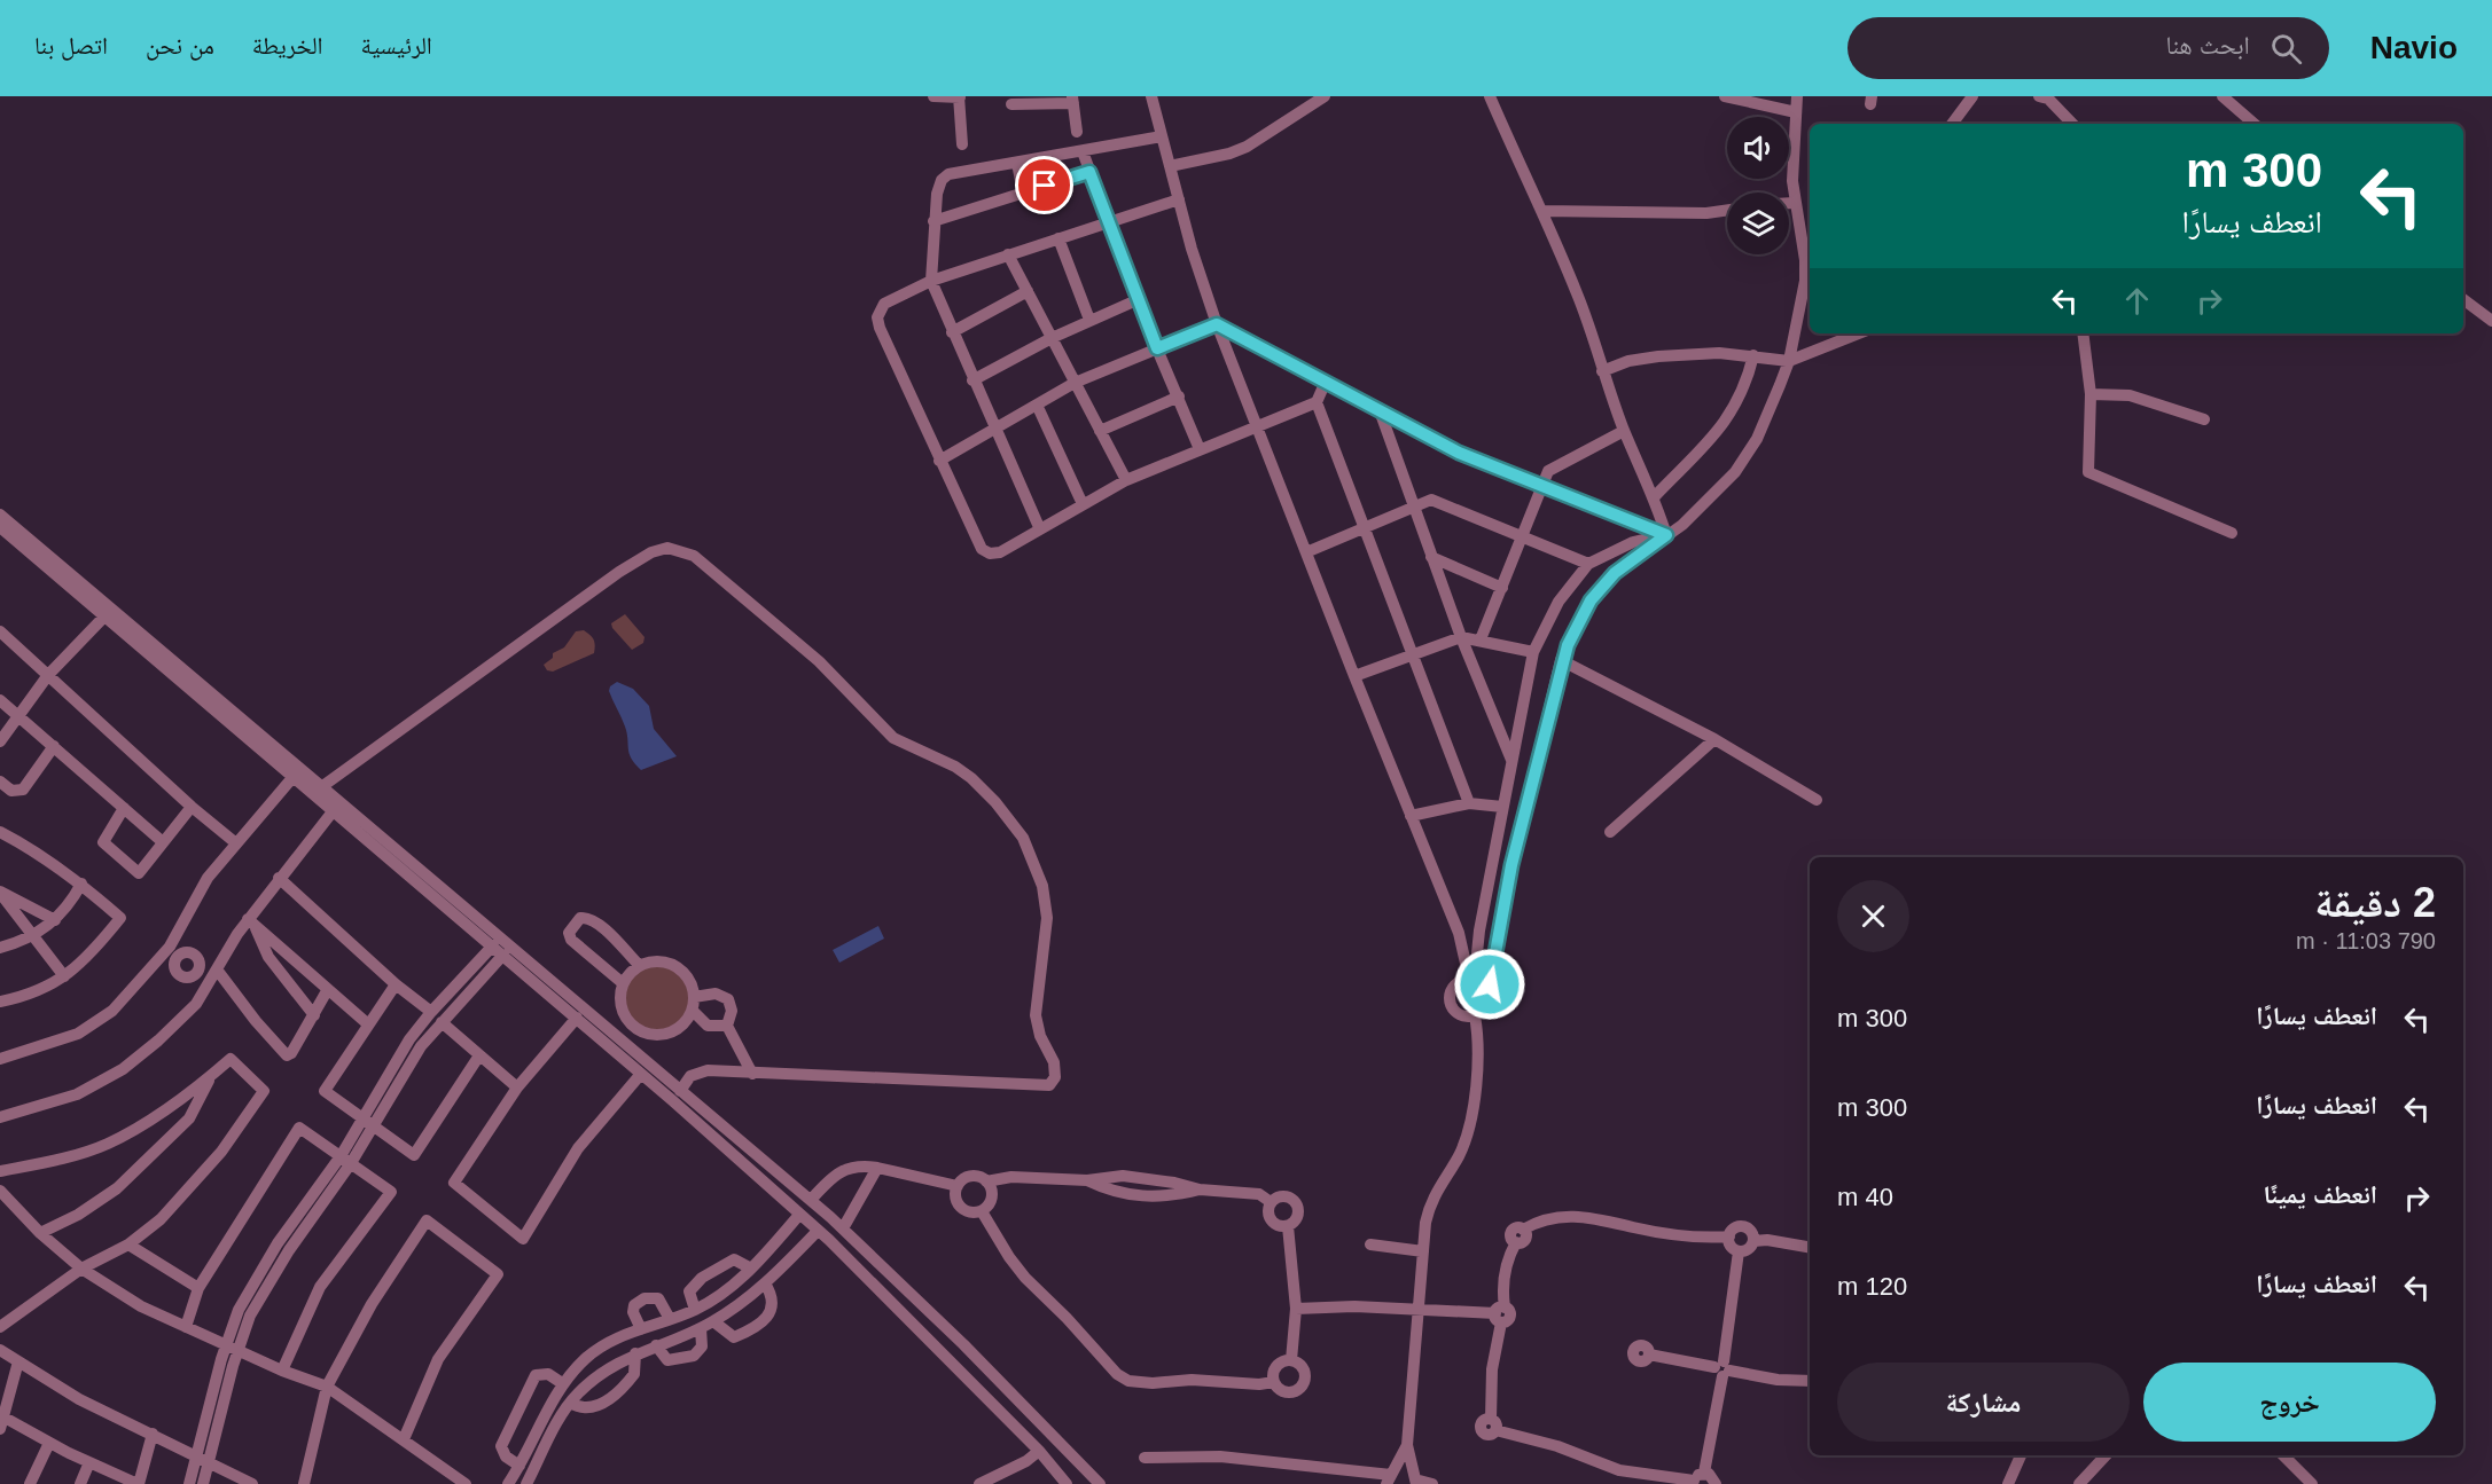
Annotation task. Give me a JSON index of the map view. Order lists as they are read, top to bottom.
{
  "page": {
    "header": "Navio",
    "search": "ابحث هنا",
    "nav": [
      "الرئيسية",
      "الخريطة",
      "من نحن",
      "اتصل بنا"
    ],
    "turn": ["300 m", "انعطف يسارًا"],
    "heading": ["2 دقيقة", "790 m · 11:03"],
    "list": [
      {
        "name": "انعطف يسارًا",
        "value": "300 m"
      },
      {
        "name": "انعطف يسارًا",
        "value": "300 m"
      },
      {
        "name": "انعطف يمينًا",
        "value": "40 m"
      },
      {
        "name": "انعطف يسارًا",
        "value": "120 m"
      }
    ],
    "buttons": ["خروج", "مشاركة"]
  }
}
